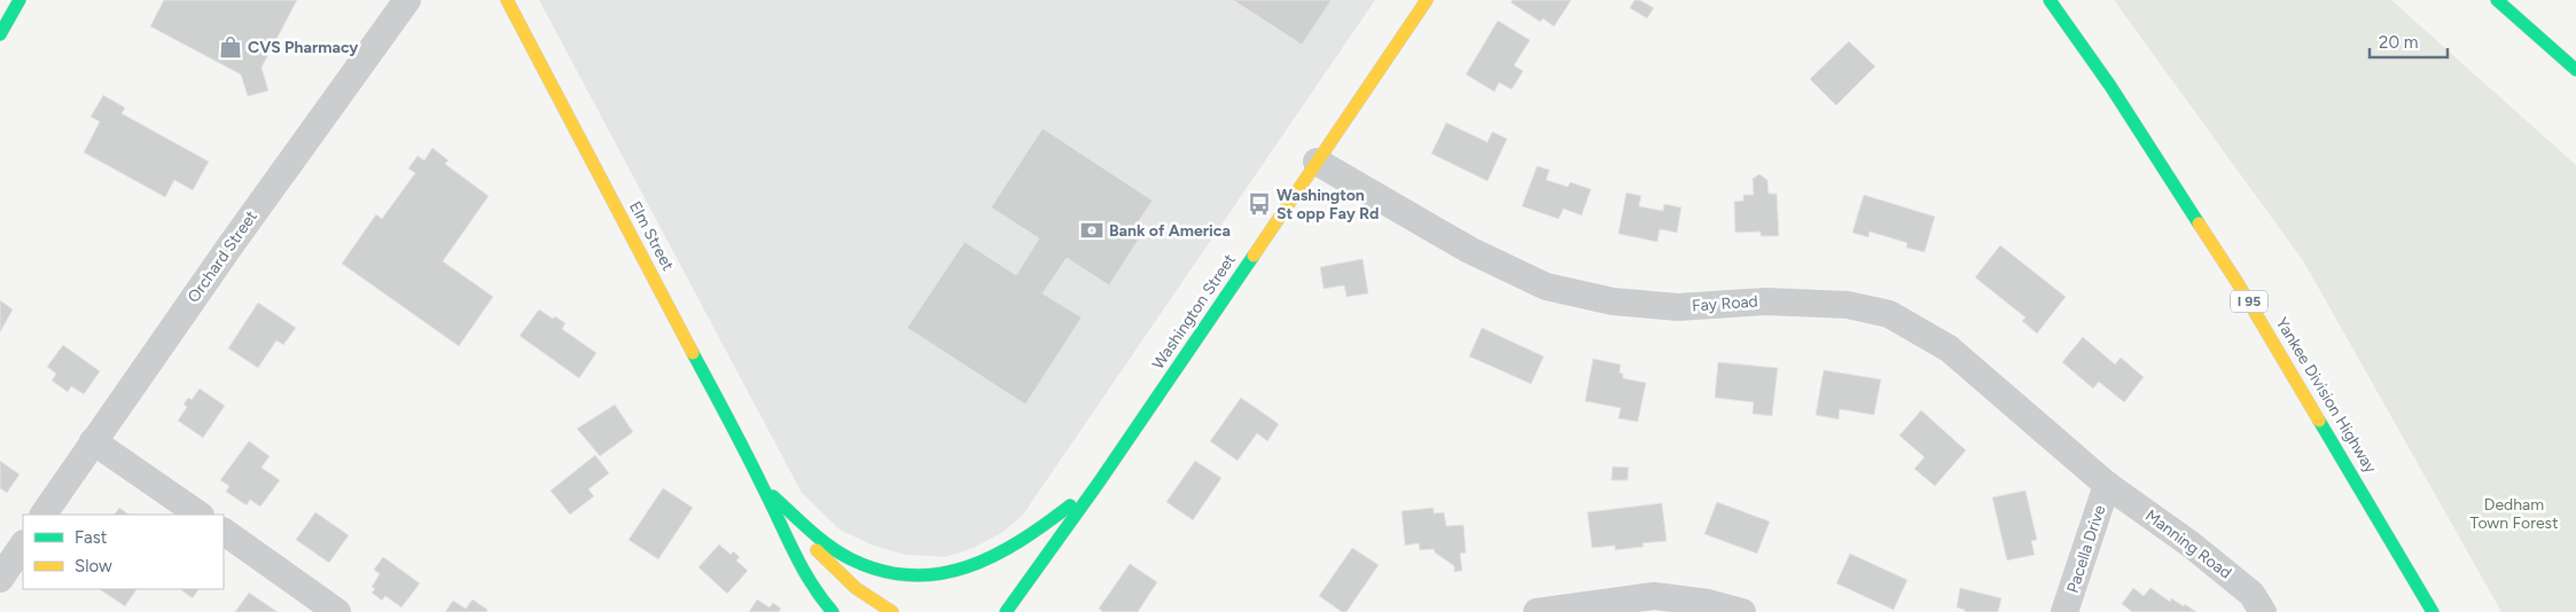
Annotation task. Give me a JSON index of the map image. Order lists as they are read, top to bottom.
{
  "streets": {
    "main road": [
      "Elm Street",
      "I 95",
      "Washington Street",
      "Yankee Division Highway"
    ],
    "street": [
      "Orchard Street",
      "Fay Road",
      "Manning Road",
      "Pacella Drive"
    ]
  },
  "crossings": [
    ["Fay Road", "Washington Street"],
    ["Fay Road", "Manning Road"],
    ["Fay Road", "Pacella Drive"],
    ["Manning Road", "Pacella Drive"]
  ],
  "parks": ["Dedham Town Forest"],
  "places": {
    "shop": ["CVS Pharmacy"],
    "bus stop": ["Washington St opp Fay Rd"],
    "bank": ["Bank of America"]
  },
  "legend": ["Fast", "Slow"],
  "scale_bar": "20 m"
}
